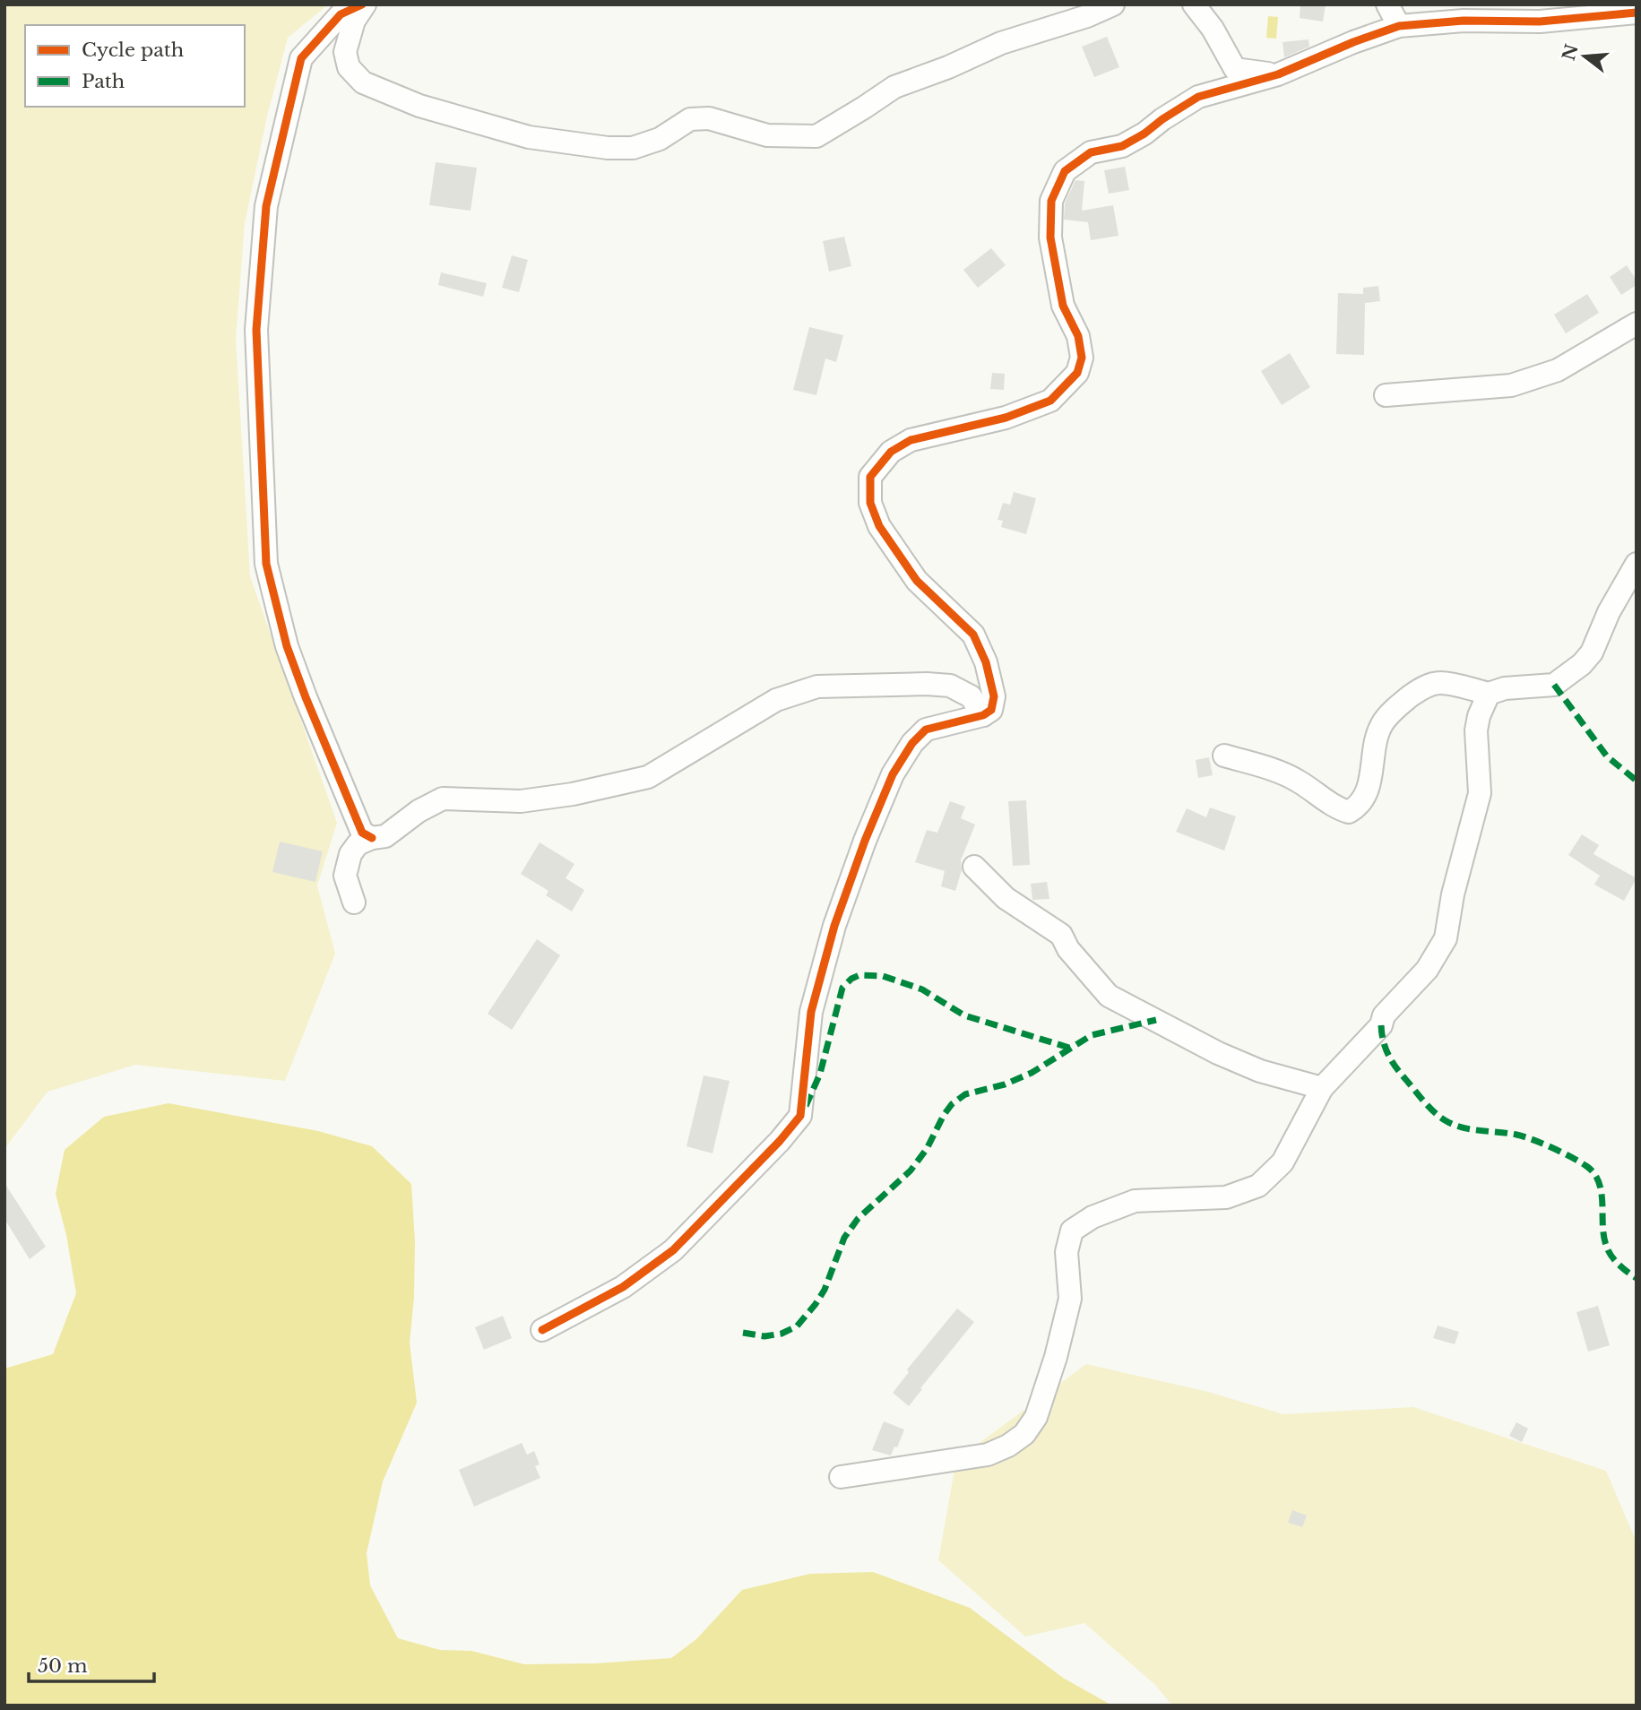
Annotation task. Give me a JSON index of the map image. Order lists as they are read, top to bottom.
{
  "legend": ["Cycle path", "Path"],
  "scale_bar": "50 m",
  "north": "left"
}
